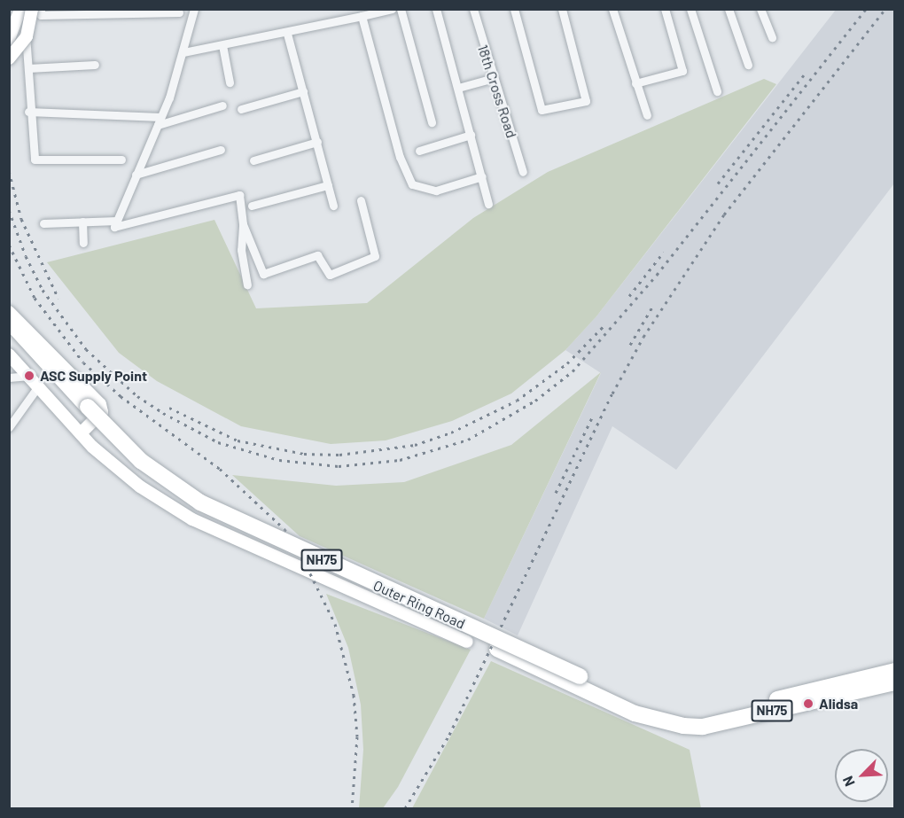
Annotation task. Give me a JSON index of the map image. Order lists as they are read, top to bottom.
{
  "streets": {
    "highway": ["NH75", "Outer Ring Road"],
    "street": ["18th Cross Road"]
  },
  "places": ["ASC Supply Point", "Alidsa"],
  "north": "bottom left"
}
